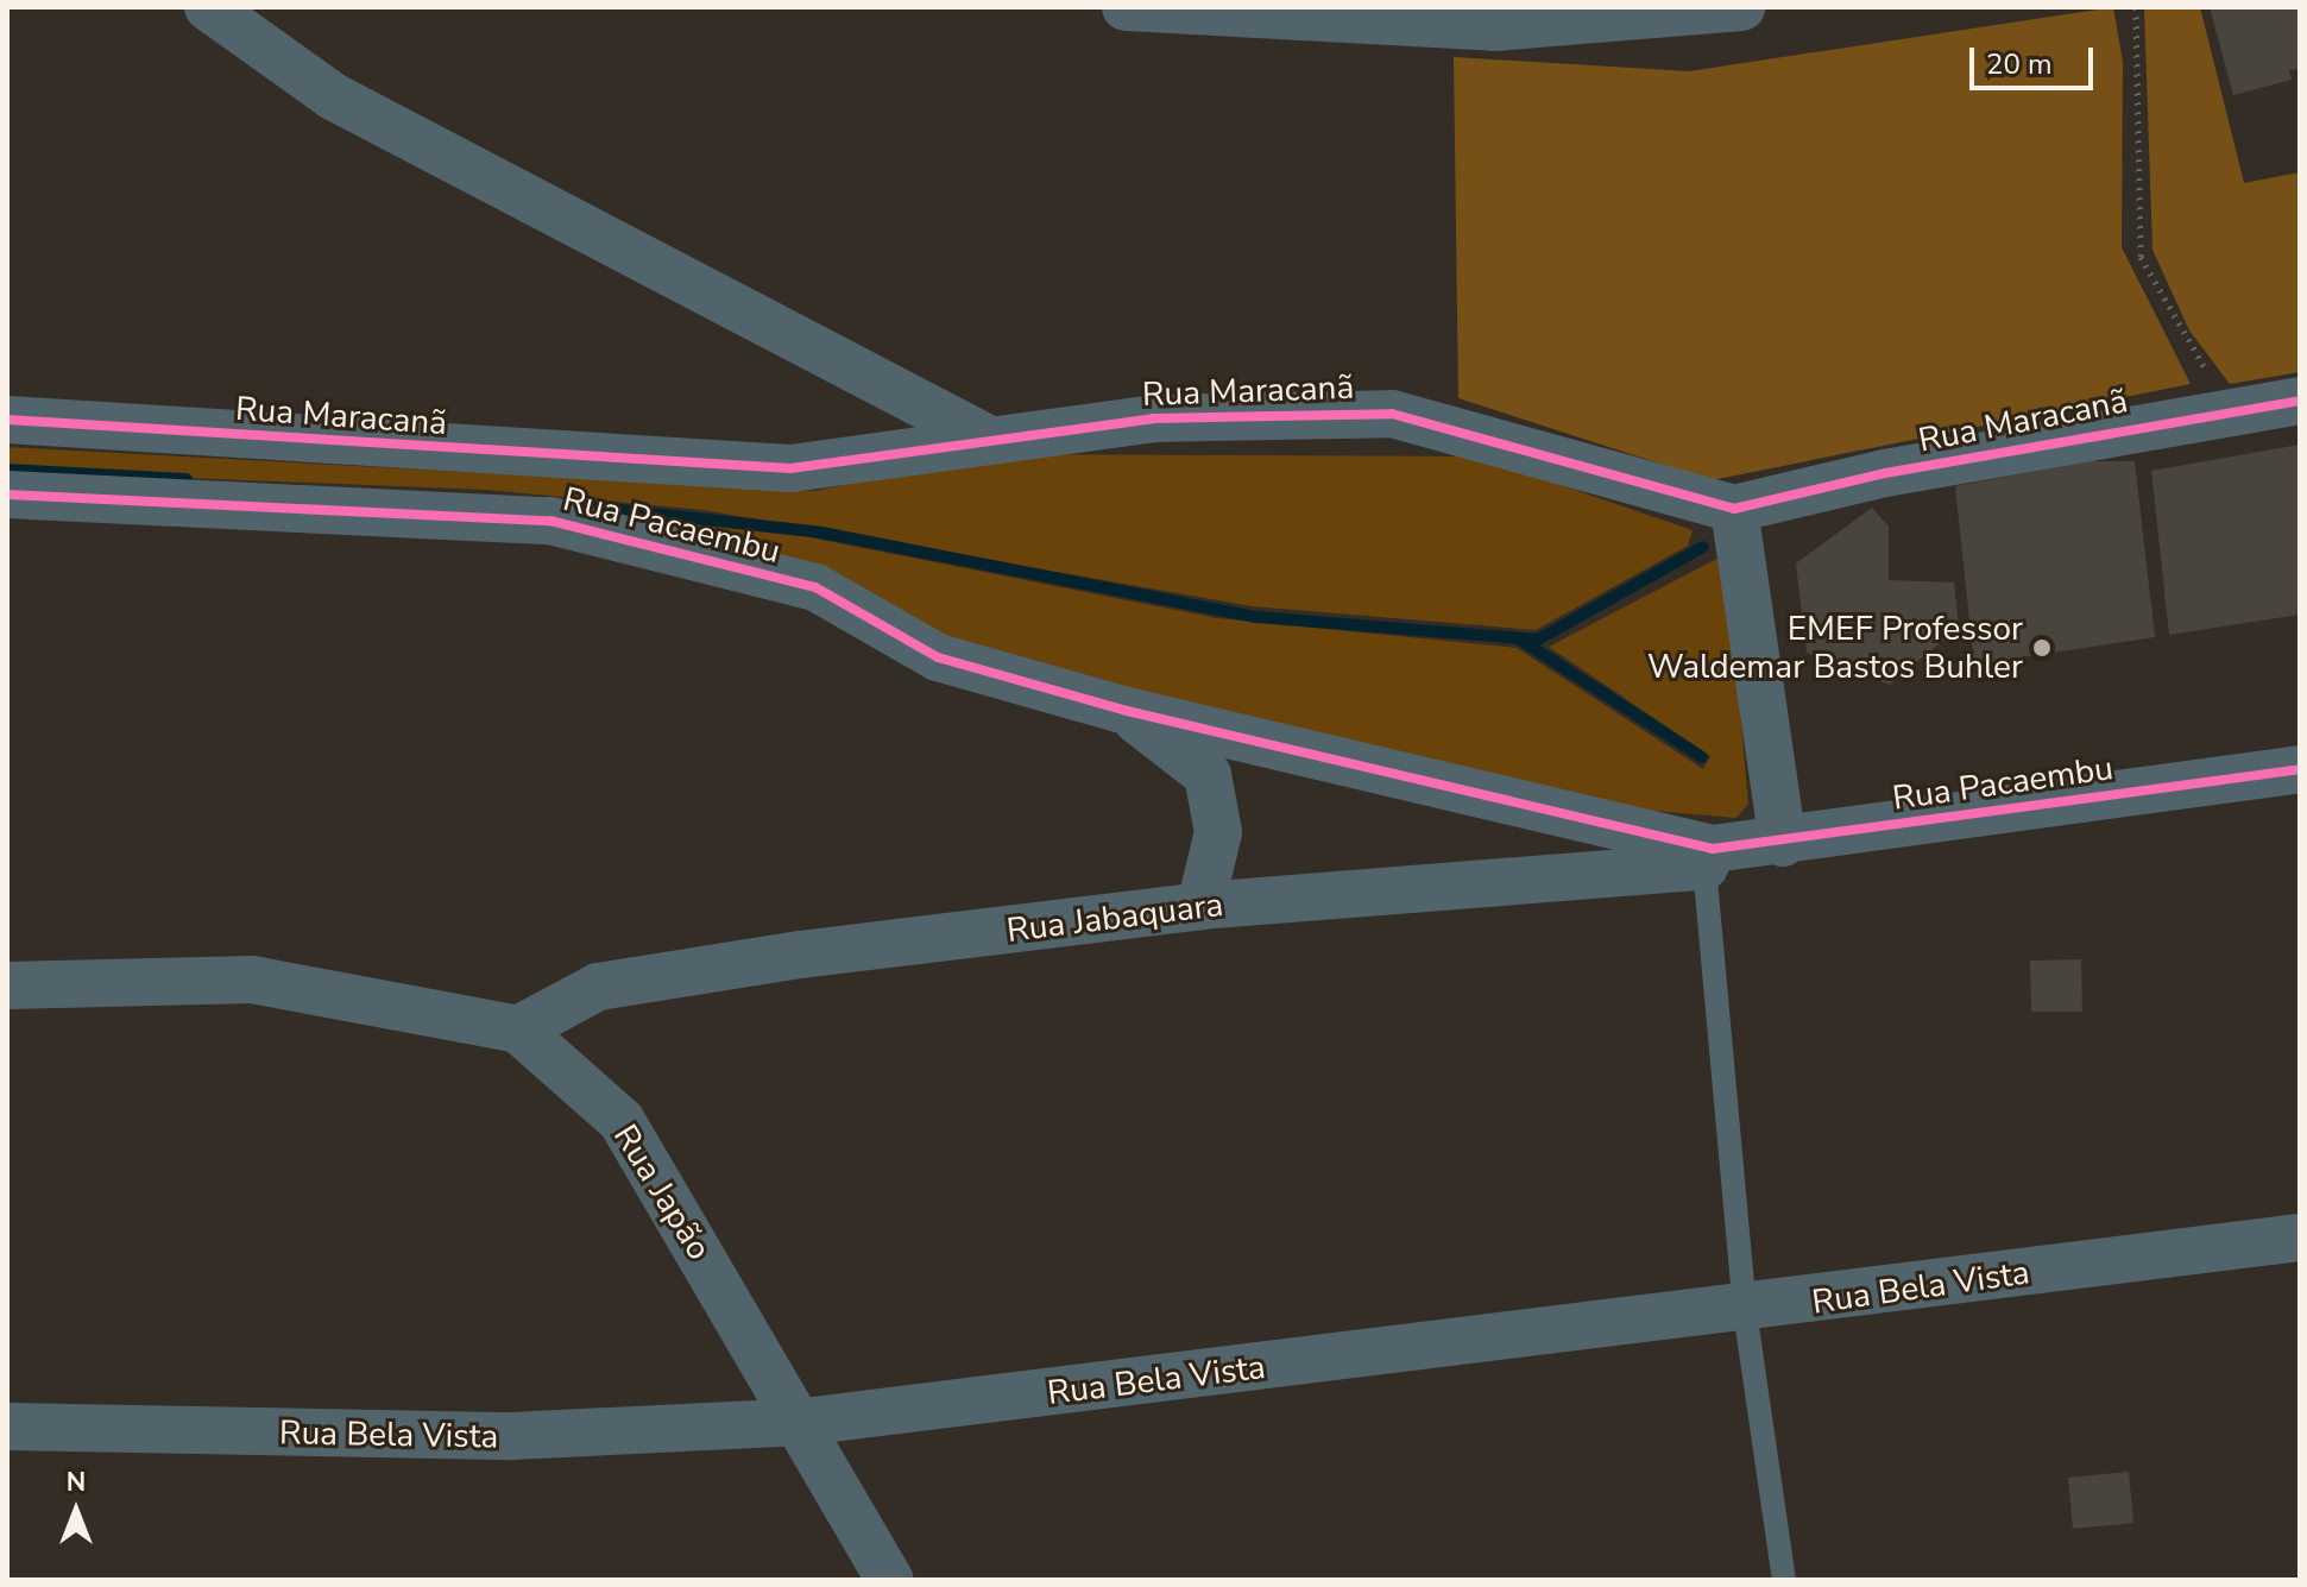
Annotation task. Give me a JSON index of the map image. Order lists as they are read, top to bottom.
{
  "streets": {
    "street": [
      "Rua Maracanã",
      "Rua Pacaembu",
      "Rua Jabaquara",
      "Rua Japão",
      "Rua Bela Vista"
    ]
  },
  "crossings": [
    ["Rua Pacaembu", "Rua Jabaquara"],
    ["Rua Jabaquara", "Rua Japão"],
    ["Rua Japão", "Rua Bela Vista"]
  ],
  "places": ["EMEF Professor Waldemar Bastos Buhler"],
  "scale_bar": "20 m",
  "north": "top"
}
